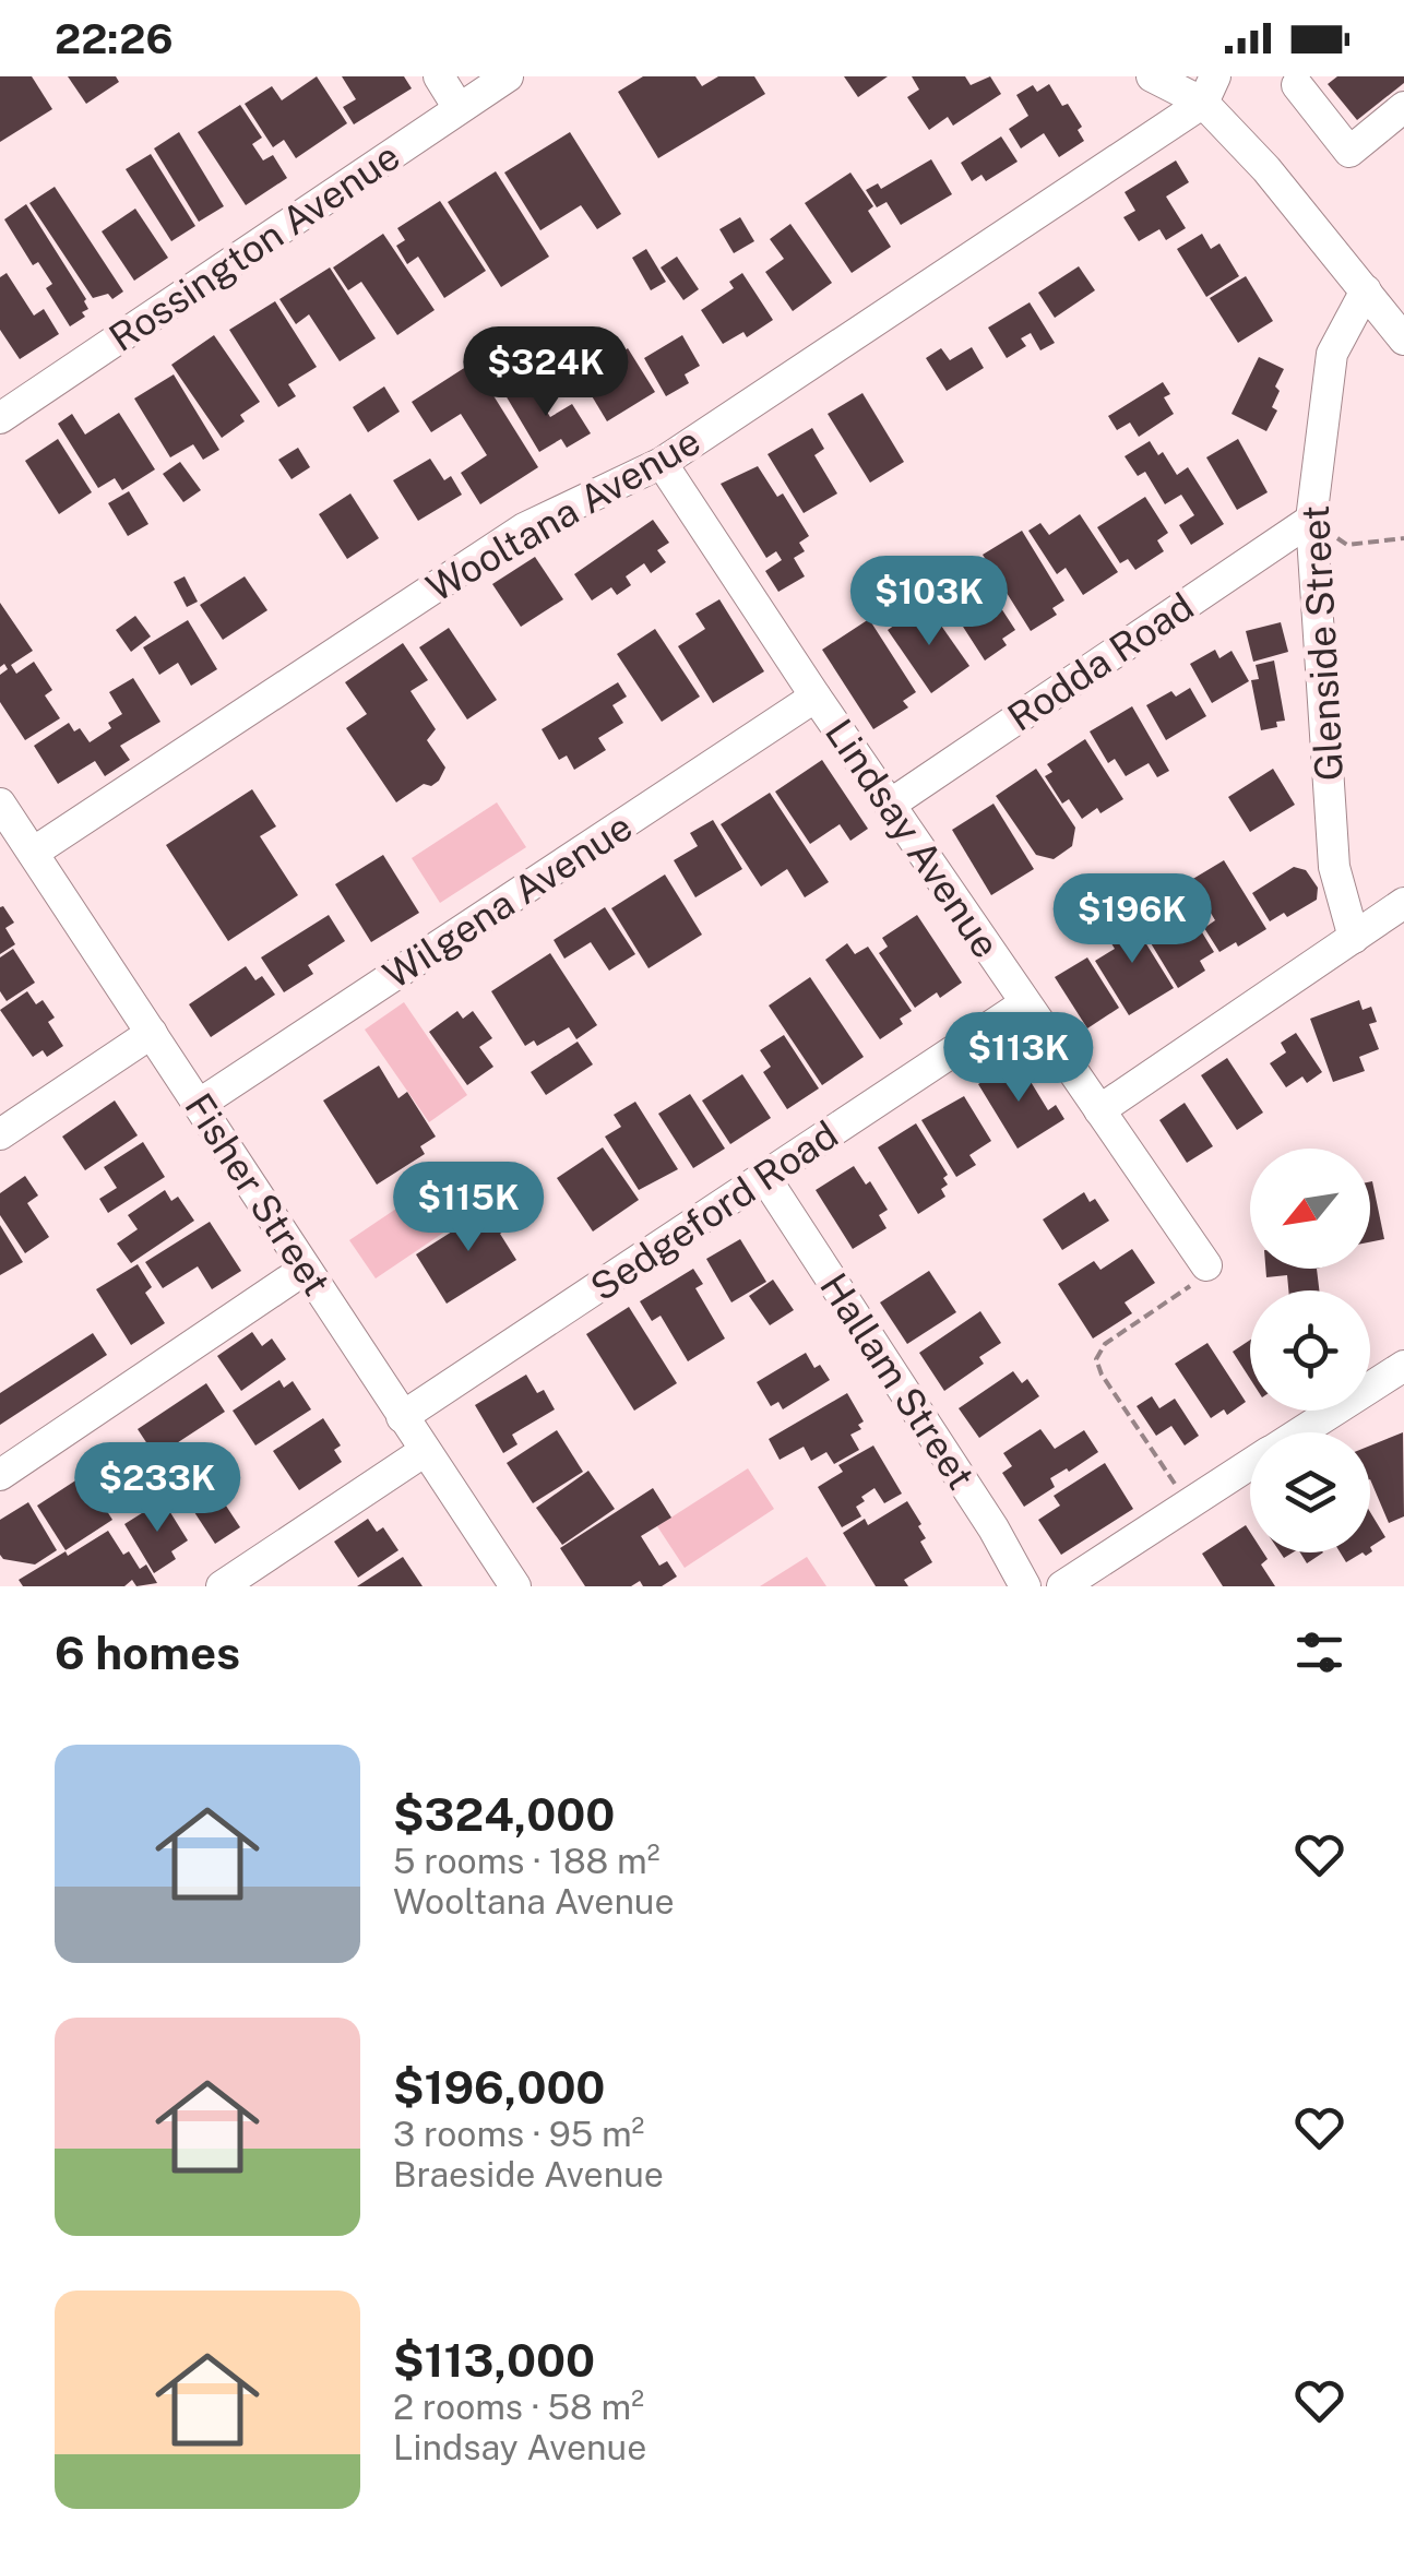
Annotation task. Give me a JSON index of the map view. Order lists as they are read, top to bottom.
{
  "streets": {
    "street": [
      "Rossington Avenue",
      "Wooltana Avenue",
      "Glenside Street",
      "Rodda Road",
      "Lindsay Avenue",
      "Wilgena Avenue",
      "Fisher Street",
      "Sedgeford Road",
      "Hallam Street"
    ]
  },
  "crossings": [
    ["Wooltana Avenue", "Lindsay Avenue"],
    ["Wooltana Avenue", "Fisher Street"],
    ["Glenside Street", "Rodda Road"],
    ["Rodda Road", "Lindsay Avenue"],
    ["Lindsay Avenue", "Wilgena Avenue"],
    ["Lindsay Avenue", "Sedgeford Road"],
    ["Wilgena Avenue", "Fisher Street"],
    ["Fisher Street", "Sedgeford Road"],
    ["Sedgeford Road", "Hallam Street"]
  ],
  "north": "bottom left",
  "page": {
    "status": "22:26",
    "price": [
      "$324K",
      "$103K",
      "$196K",
      "$113K",
      "$115K",
      "$233K"
    ],
    "heading": "6 homes",
    "list": [
      {
        "name": "$324,000",
        "note": "5 rooms · 188 m² · Wooltana Avenue"
      },
      {
        "name": "$196,000",
        "note": "3 rooms · 95 m² · Braeside Avenue"
      },
      {
        "name": "$113,000",
        "note": "2 rooms · 58 m² · Lindsay Avenue"
      }
    ]
  }
}
